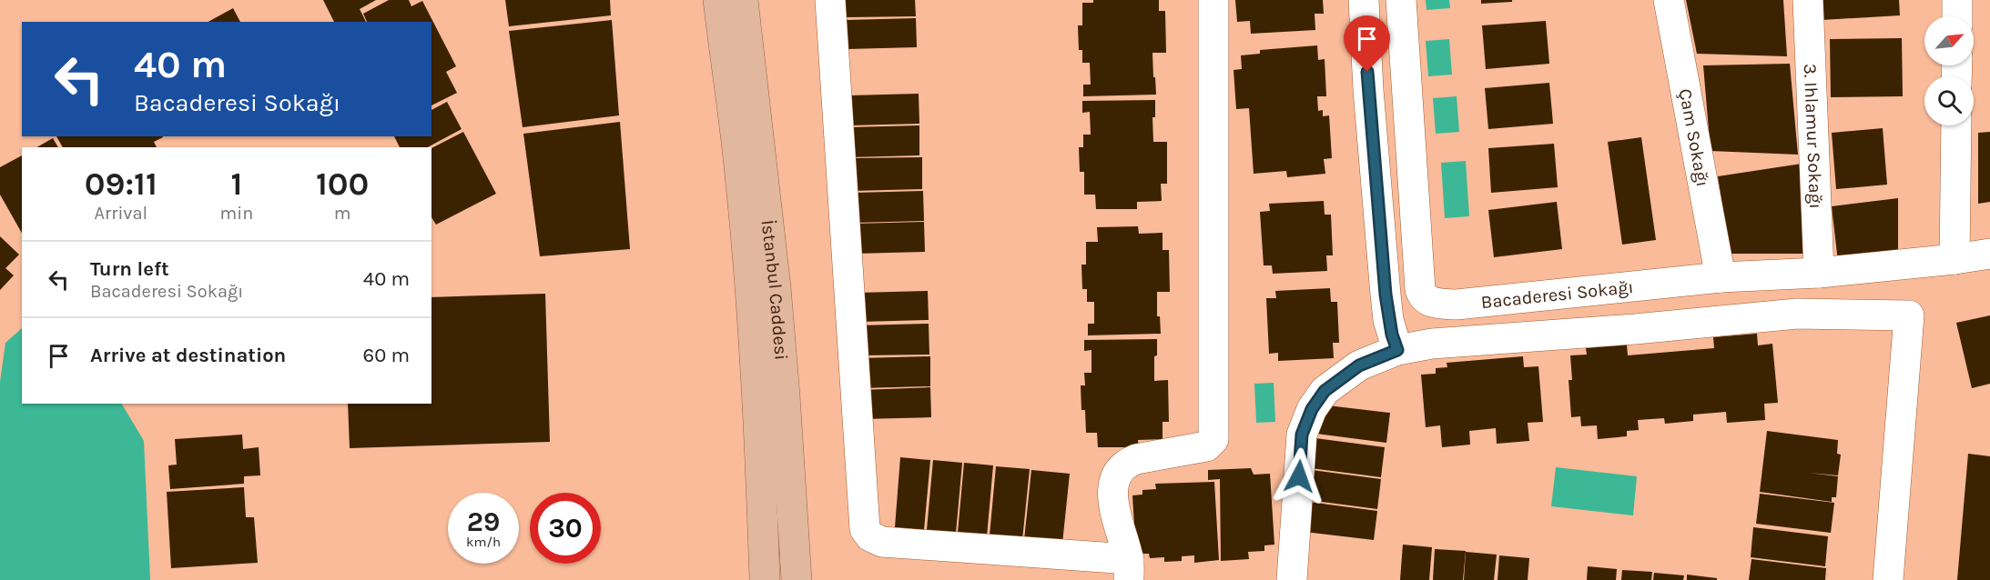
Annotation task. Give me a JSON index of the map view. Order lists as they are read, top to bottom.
{
  "streets": {
    "main road": ["İstanbul Caddesi"],
    "street": ["3. Ihlamur Sokağı", "Çam Sokağı", "Bacaderesi Sokağı"]
  },
  "crossings": [
    ["3. Ihlamur Sokağı", "Bacaderesi Sokağı"],
    ["Çam Sokağı", "Bacaderesi Sokağı"]
  ],
  "north": "top right",
  "page": {
    "turn": ["40 m", "Bacaderesi Sokağı"],
    "eta": [
      "09:11",
      "Arrival",
      "1",
      "min",
      "100",
      "m"
    ],
    "list": [
      {
        "name": "Turn left",
        "note": "Bacaderesi Sokağı",
        "value": "40 m"
      },
      {
        "name": "Arrive at destination",
        "value": "60 m"
      }
    ],
    "speed": "29 km/h",
    "limit": "30"
  }
}
